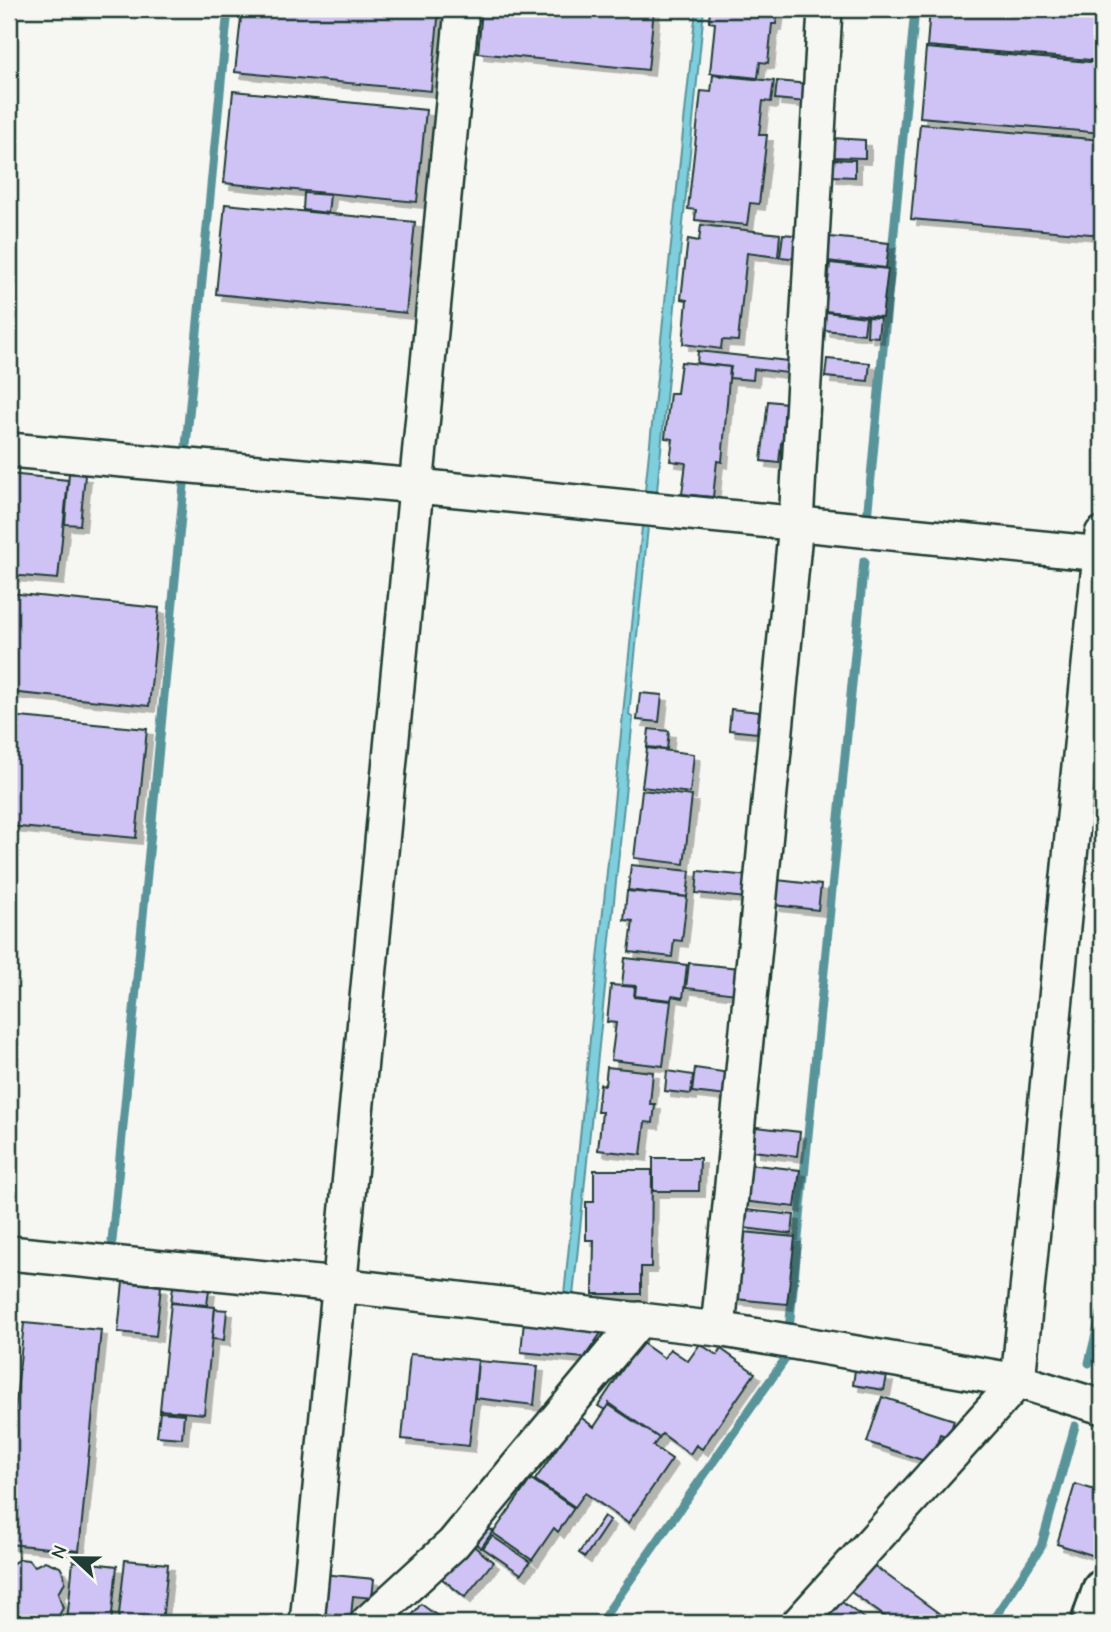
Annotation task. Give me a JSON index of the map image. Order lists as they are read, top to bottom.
{
  "north": "left"
}
